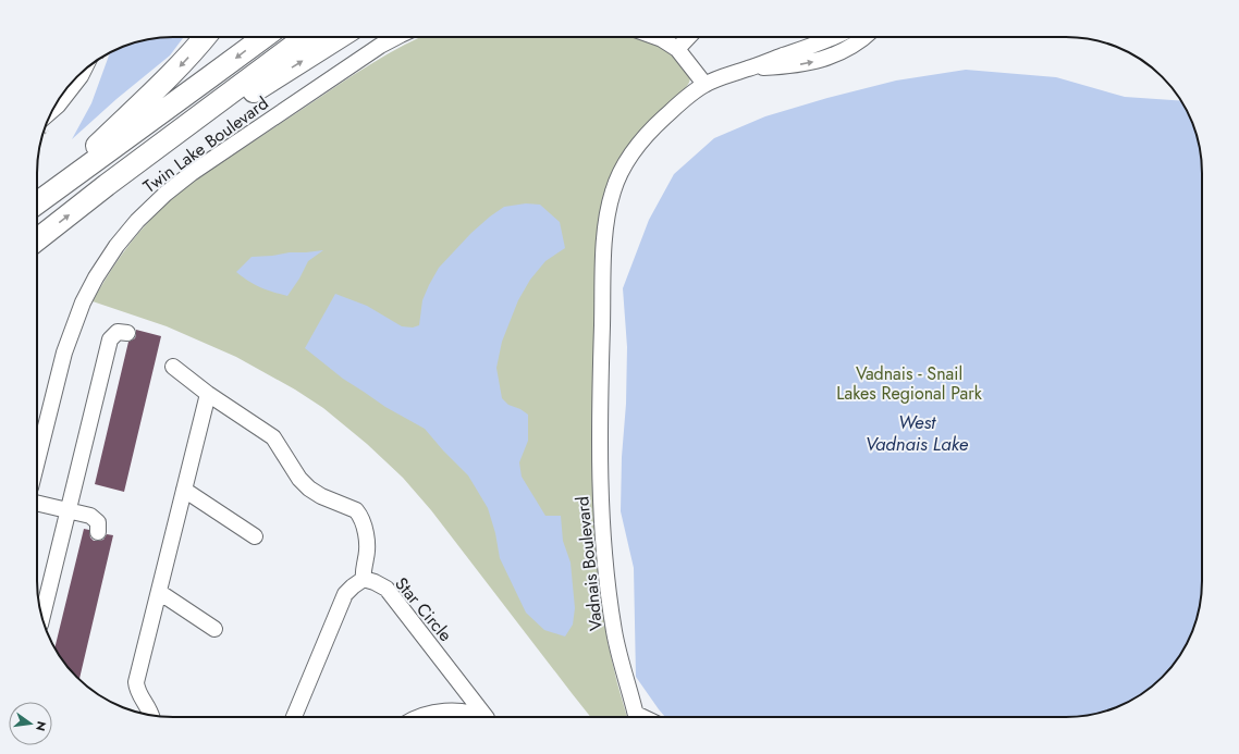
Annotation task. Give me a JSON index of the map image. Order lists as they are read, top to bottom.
{
  "streets": {
    "street": ["Twin Lake Boulevard", "Vadnais Boulevard", "Star Circle"]
  },
  "water": ["West Vadnais Lake"],
  "parks": ["Vadnais - Snail Lakes Regional Park"],
  "north": "right"
}
